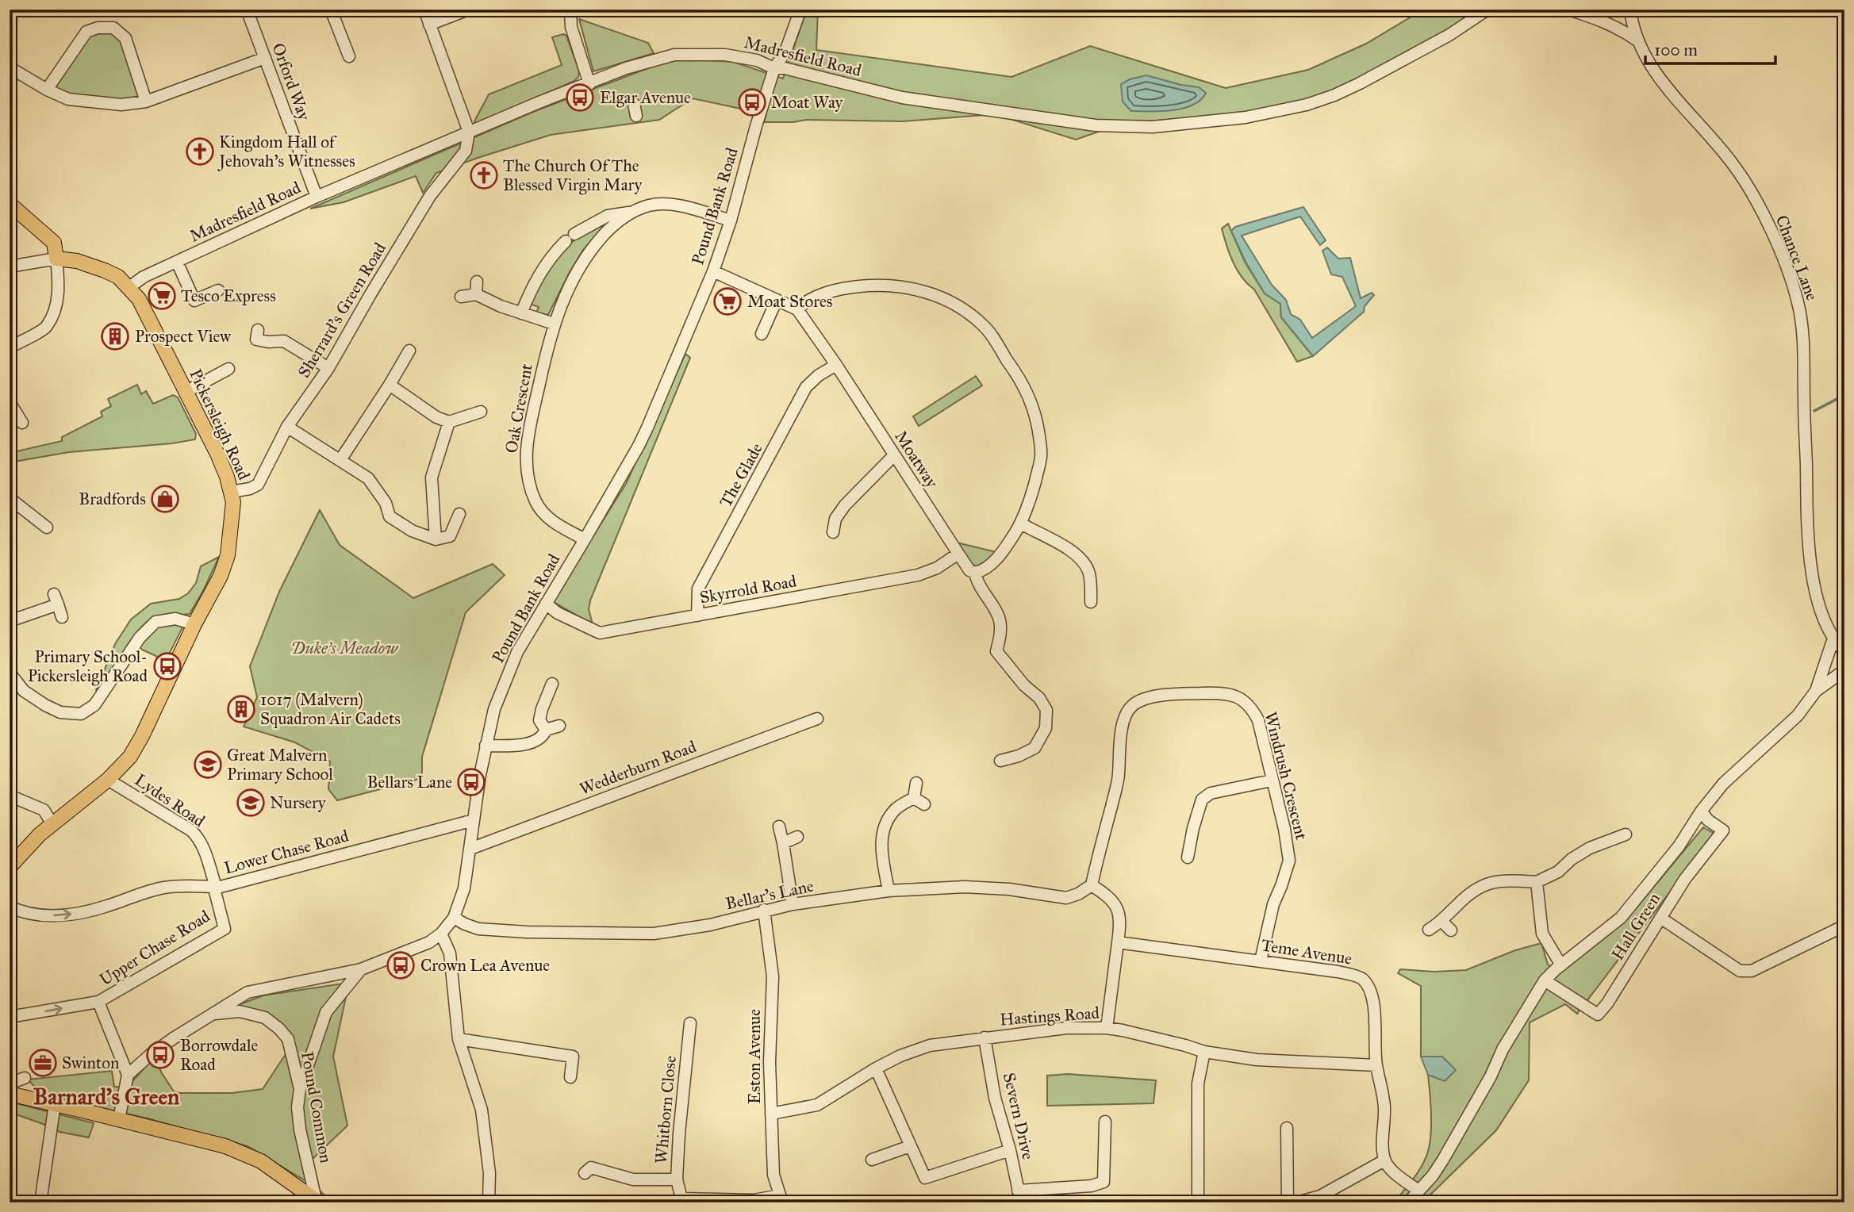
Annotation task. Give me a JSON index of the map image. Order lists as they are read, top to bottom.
{
  "streets": {
    "main road": ["Pickersleigh Road"],
    "street": [
      "Madresfield Road",
      "Orford Way",
      "Pound Bank Road",
      "Chance Lane",
      "Sherrard's Green Road",
      "Oak Crescent",
      "Moatway",
      "The Glade",
      "Skyrrold Road",
      "Wedderburn Road",
      "Windrush Crescent",
      "Lydes Road",
      "Lower Chase Road",
      "Bellar's Lane",
      "Hall Green",
      "Upper Chase Road",
      "Teme Avenue",
      "Hastings Road",
      "Eston Avenue",
      "Pound Common",
      "Whitborn Close",
      "Severn Drive"
    ]
  },
  "crossings": [
    ["Madresfield Road", "Orford Way"],
    ["Madresfield Road", "Pound Bank Road"],
    ["Madresfield Road", "Sherrard's Green Road"],
    ["Madresfield Road", "Pickersleigh Road"],
    ["Pound Bank Road", "Oak Crescent"],
    ["Pound Bank Road", "Skyrrold Road"],
    ["Pound Bank Road", "Wedderburn Road"],
    ["Pound Bank Road", "Lower Chase Road"],
    ["Pound Bank Road", "Bellar's Lane"],
    ["Pound Bank Road", "Upper Chase Road"],
    ["Pound Bank Road", "Pound Common"],
    ["Chance Lane", "Hall Green"],
    ["Sherrard's Green Road", "Pickersleigh Road"],
    ["Pickersleigh Road", "Lydes Road"],
    ["Moatway", "The Glade"],
    ["Moatway", "Skyrrold Road"],
    ["The Glade", "Skyrrold Road"],
    ["Windrush Crescent", "Bellar's Lane"],
    ["Windrush Crescent", "Teme Avenue"],
    ["Lydes Road", "Lower Chase Road"],
    ["Lydes Road", "Upper Chase Road"],
    ["Lower Chase Road", "Upper Chase Road"],
    ["Bellar's Lane", "Eston Avenue"],
    ["Teme Avenue", "Hastings Road"],
    ["Hastings Road", "Eston Avenue"],
    ["Hastings Road", "Severn Drive"],
    ["Eston Avenue", "Whitborn Close"]
  ],
  "one_way": ["Lower Chase Road"],
  "districts": ["Barnard's Green"],
  "parks": ["Duke's Meadow"],
  "places": {
    "bus stop": [
      "Elgar Avenue",
      "Moat Way",
      "Primary School- Pickersleigh Road",
      "Bellars Lane",
      "Crown Lea Avenue",
      "Borrowdale Road"
    ],
    "church": ["Kingdom Hall of Jehovah's Witnesses", "The Church Of The Blessed Virgin Mary"],
    "supermarket": ["Tesco Express", "Moat Stores"],
    "building": ["Prospect View", "1017 (Malvern) Squadron Air Cadets"],
    "shop": ["Bradfords"],
    "school or university": ["Great Malvern Primary School", "Nursery"],
    "office": ["Swinton"]
  },
  "scale_bar": "100 m"
}
